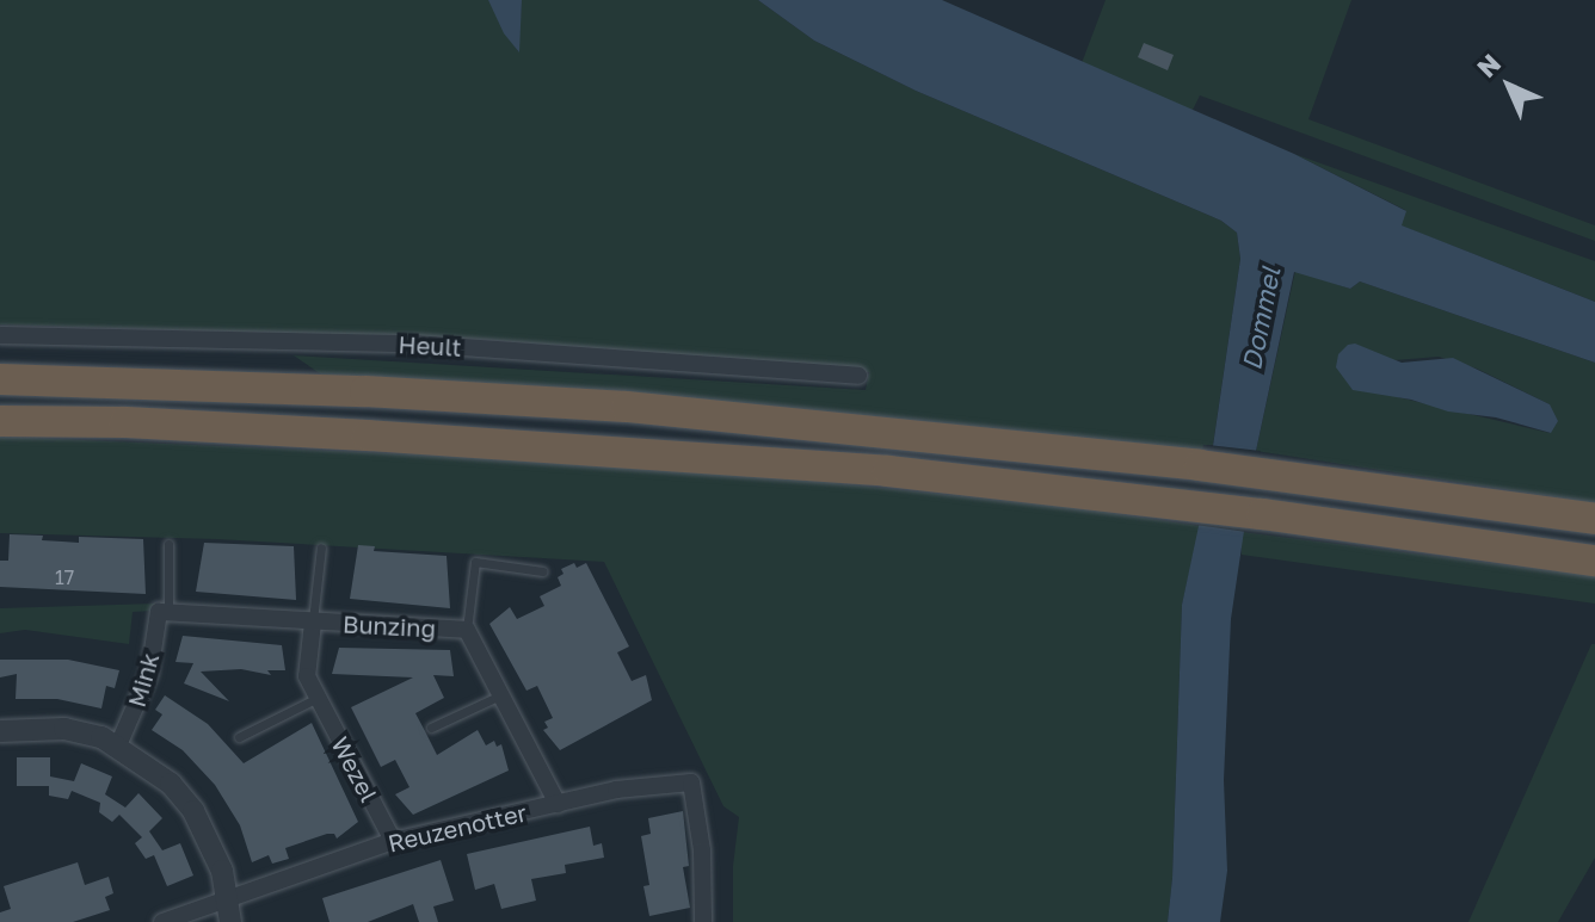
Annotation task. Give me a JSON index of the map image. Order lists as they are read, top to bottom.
{
  "streets": {
    "street": [
      "Heult",
      "Bunzing",
      "Mink",
      "Wezel",
      "Reuzenotter"
    ]
  },
  "crossings": [
    ["Bunzing", "Mink"],
    ["Bunzing", "Wezel"],
    ["Bunzing", "Reuzenotter"],
    ["Wezel", "Reuzenotter"]
  ],
  "water": ["Dommel"],
  "house_numbers": ["17"],
  "north": "top left"
}
